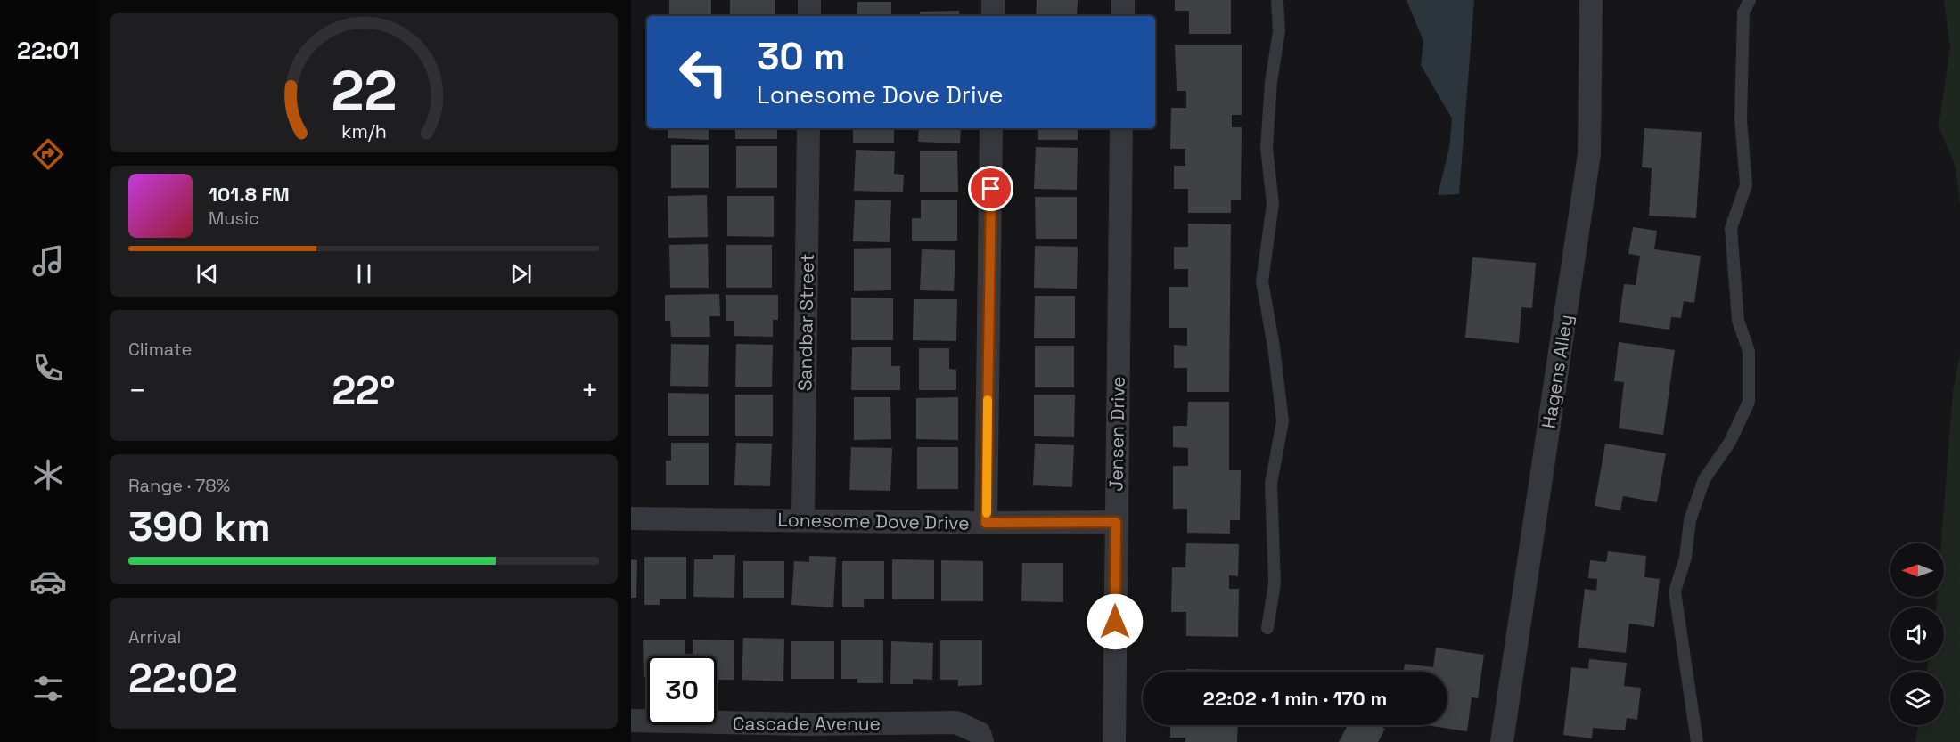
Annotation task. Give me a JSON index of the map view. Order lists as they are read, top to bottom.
{
  "streets": {
    "street": [
      "Sandbar Street",
      "Hagens Alley",
      "Jensen Drive",
      "Lonesome Dove Drive",
      "Cascade Avenue"
    ]
  },
  "crossings": [
    ["Sandbar Street", "Lonesome Dove Drive"],
    ["Jensen Drive", "Lonesome Dove Drive"]
  ],
  "north": "left",
  "page": {
    "tabs": "22:01",
    "turn": ["30 m", "Lonesome Dove Drive"],
    "song": ["101.8 FM", "Music"],
    "tile": [
      "Climate",
      ["Range · 78%", "390 km"],
      ["Arrival", "22:02"]
    ],
    "heat": ["−", "22°", "+"],
    "limit": "30",
    "trip": "22:02 · 1 min · 170 m",
    "gauge": ["22", "km/h"]
  }
}
